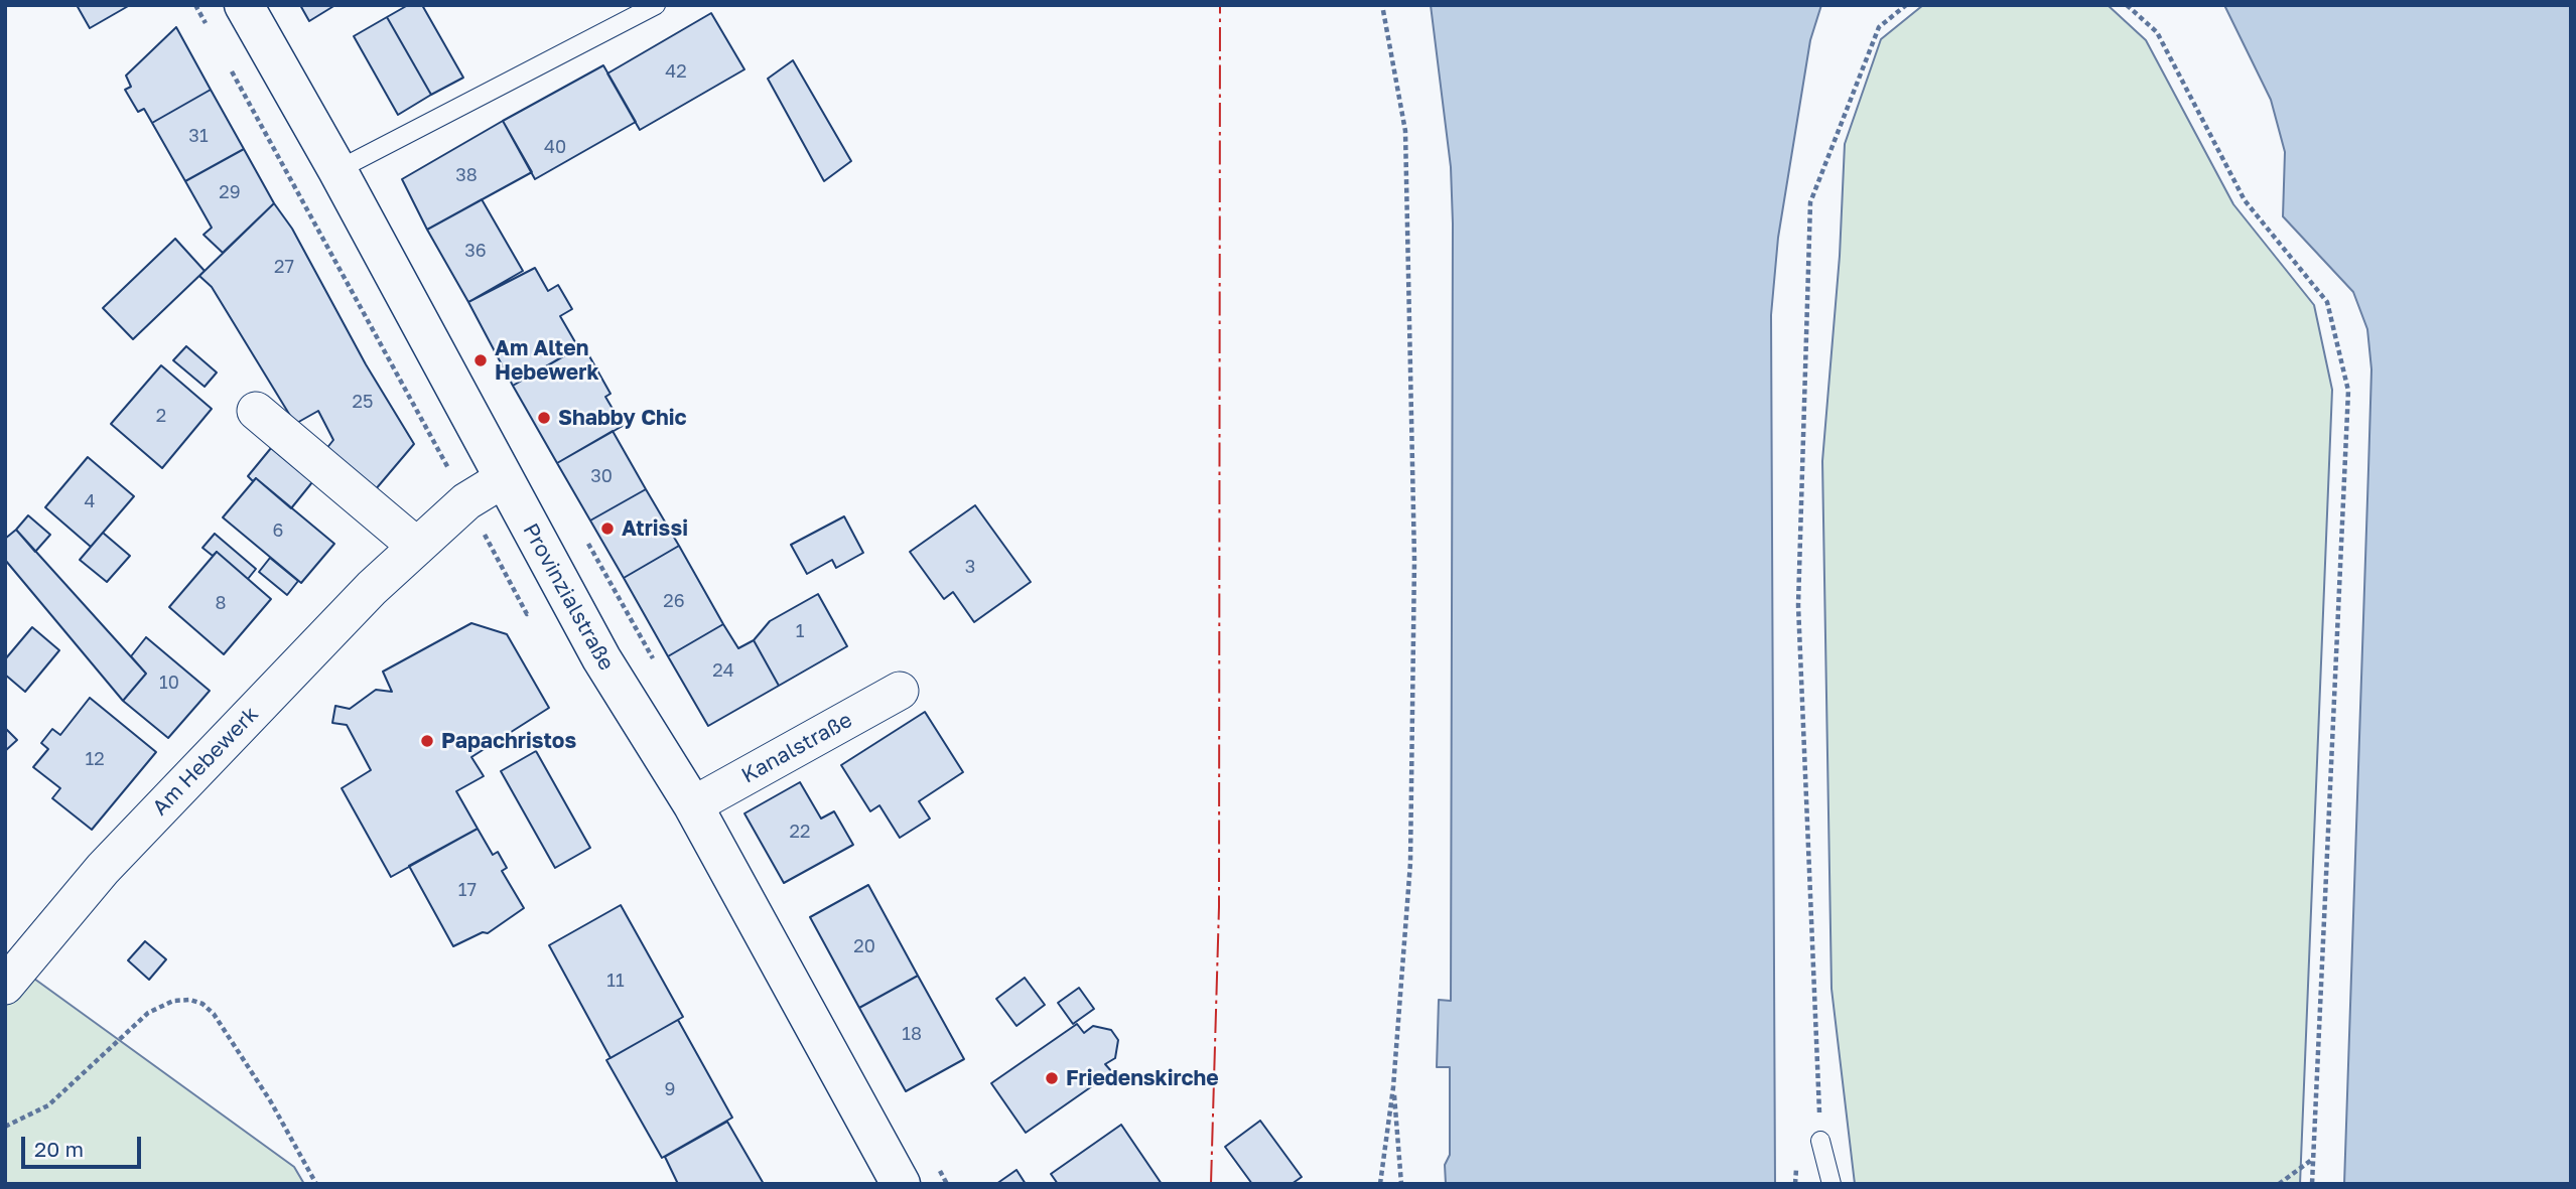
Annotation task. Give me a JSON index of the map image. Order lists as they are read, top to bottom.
{
  "streets": {
    "main road": ["Provinzialstraße"],
    "street": ["Kanalstraße", "Am Hebewerk"]
  },
  "crossings": [
    ["Provinzialstraße", "Kanalstraße"],
    ["Provinzialstraße", "Am Hebewerk"]
  ],
  "places": [
    "Am Alten Hebewerk",
    "Shabby Chic",
    "Atrissi",
    "Papachristos",
    "Friedenskirche"
  ],
  "house_numbers": [
    "42",
    "31",
    "40",
    "38",
    "29",
    "36",
    "27",
    "25",
    "2",
    "30",
    "4",
    "6",
    "3",
    "26",
    "8",
    "1",
    "24",
    "10",
    "12",
    "22",
    "17",
    "20",
    "11",
    "18",
    "9"
  ],
  "scale_bar": "20 m"
}
